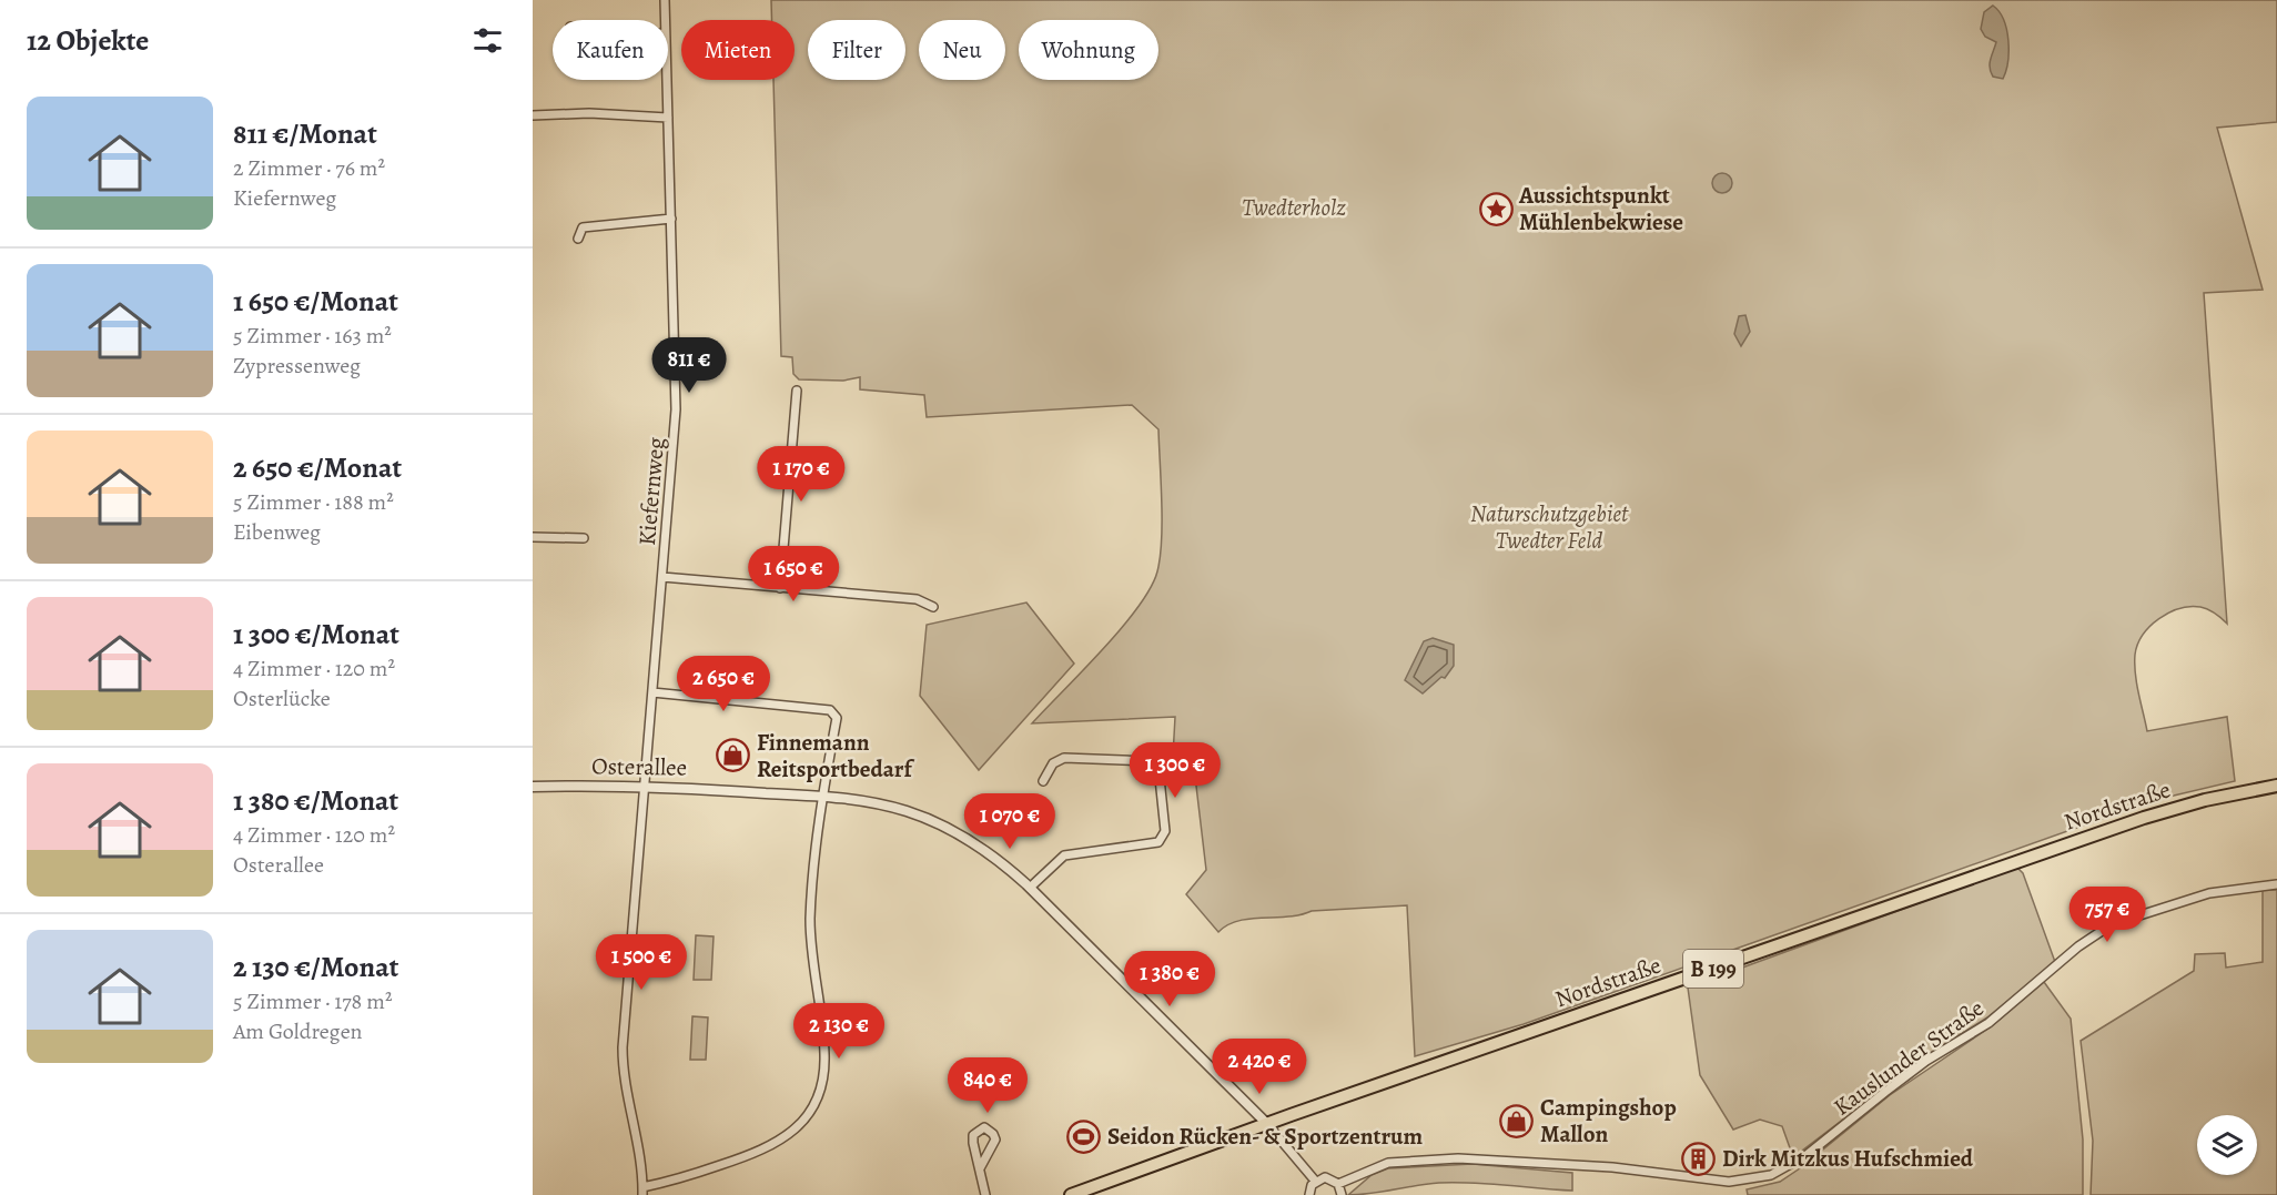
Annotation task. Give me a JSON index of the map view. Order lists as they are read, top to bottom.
{
  "streets": {
    "main road": ["Nordstraße", "B 199"],
    "street": ["Kiefernweg", "Osterallee", "Kauslunder Straße"]
  },
  "crossings": [
    ["Kiefernweg", "Osterallee"],
    ["Osterallee", "Nordstraße"]
  ],
  "parks": ["Twedterholz", "Naturschutzgebiet Twedter Feld"],
  "places": {
    "place": ["Aussichtspunkt Mühlenbekwiese"],
    "shop": ["Finnemann Reitsportbedarf", "Campingshop Mallon"],
    "sports": ["Seidon Rücken- & Sportzentrum"],
    "building": ["Dirk Mitzkus Hufschmied"]
  },
  "page": {
    "heading": "12 Objekte",
    "chip": [
      "Kaufen",
      "Mieten",
      "Filter",
      "Neu",
      "Wohnung"
    ],
    "list": [
      {
        "name": "811 €/Monat",
        "note": "2 Zimmer · 76 m² · Kiefernweg"
      },
      {
        "name": "1 650 €/Monat",
        "note": "5 Zimmer · 163 m² · Zypressenweg"
      },
      {
        "name": "2 650 €/Monat",
        "note": "5 Zimmer · 188 m² · Eibenweg"
      },
      {
        "name": "1 300 €/Monat",
        "note": "4 Zimmer · 120 m² · Osterlücke"
      },
      {
        "name": "1 380 €/Monat",
        "note": "4 Zimmer · 120 m² · Osterallee"
      },
      {
        "name": "2 130 €/Monat",
        "note": "5 Zimmer · 178 m² · Am Goldregen"
      }
    ],
    "price": [
      "811 €",
      "1 170 €",
      "1 650 €",
      "2 650 €",
      "1 300 €",
      "1 070 €",
      "757 €",
      "1 500 €",
      "1 380 €",
      "2 130 €",
      "2 420 €",
      "840 €"
    ]
  }
}
